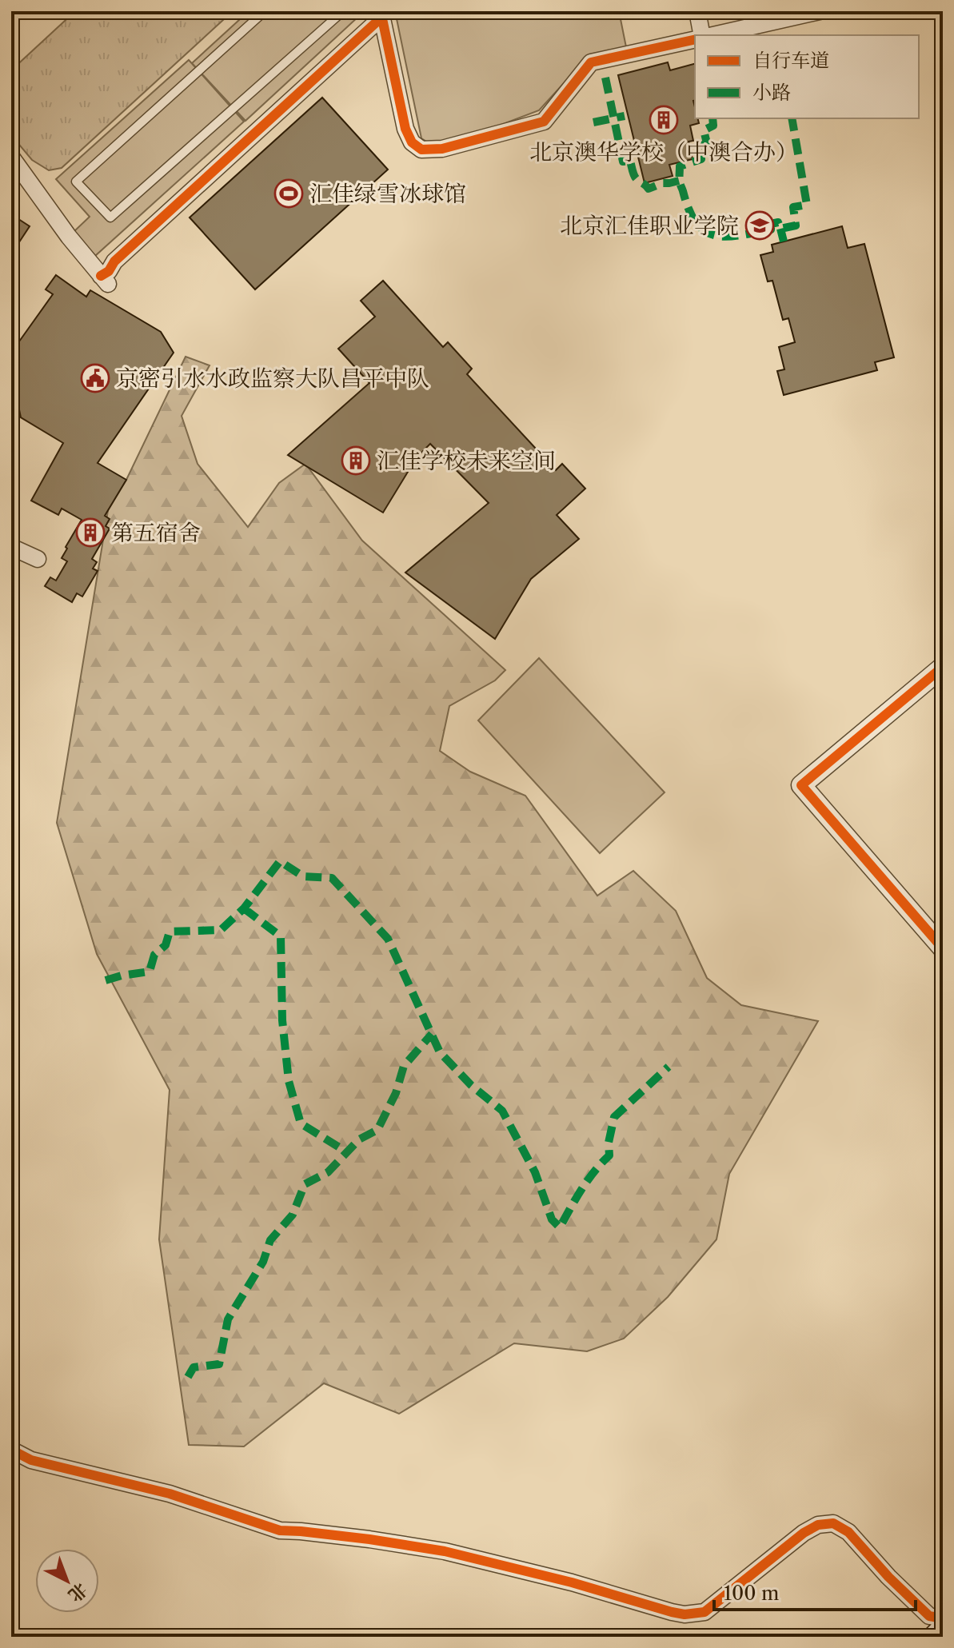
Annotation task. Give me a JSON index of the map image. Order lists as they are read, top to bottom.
{
  "places": {
    "building": ["北京澳华学校（中澳合办）", "汇佳学校未来空间", "第五宿舍"],
    "sports": ["汇佳绿雪冰球馆"],
    "school or university": ["北京汇佳职业学院"],
    "public building": ["京密引水水政监察大队昌平中队"]
  },
  "legend": ["自行车道", "小路"],
  "scale_bar": "100 m",
  "north": "bottom right"
}
